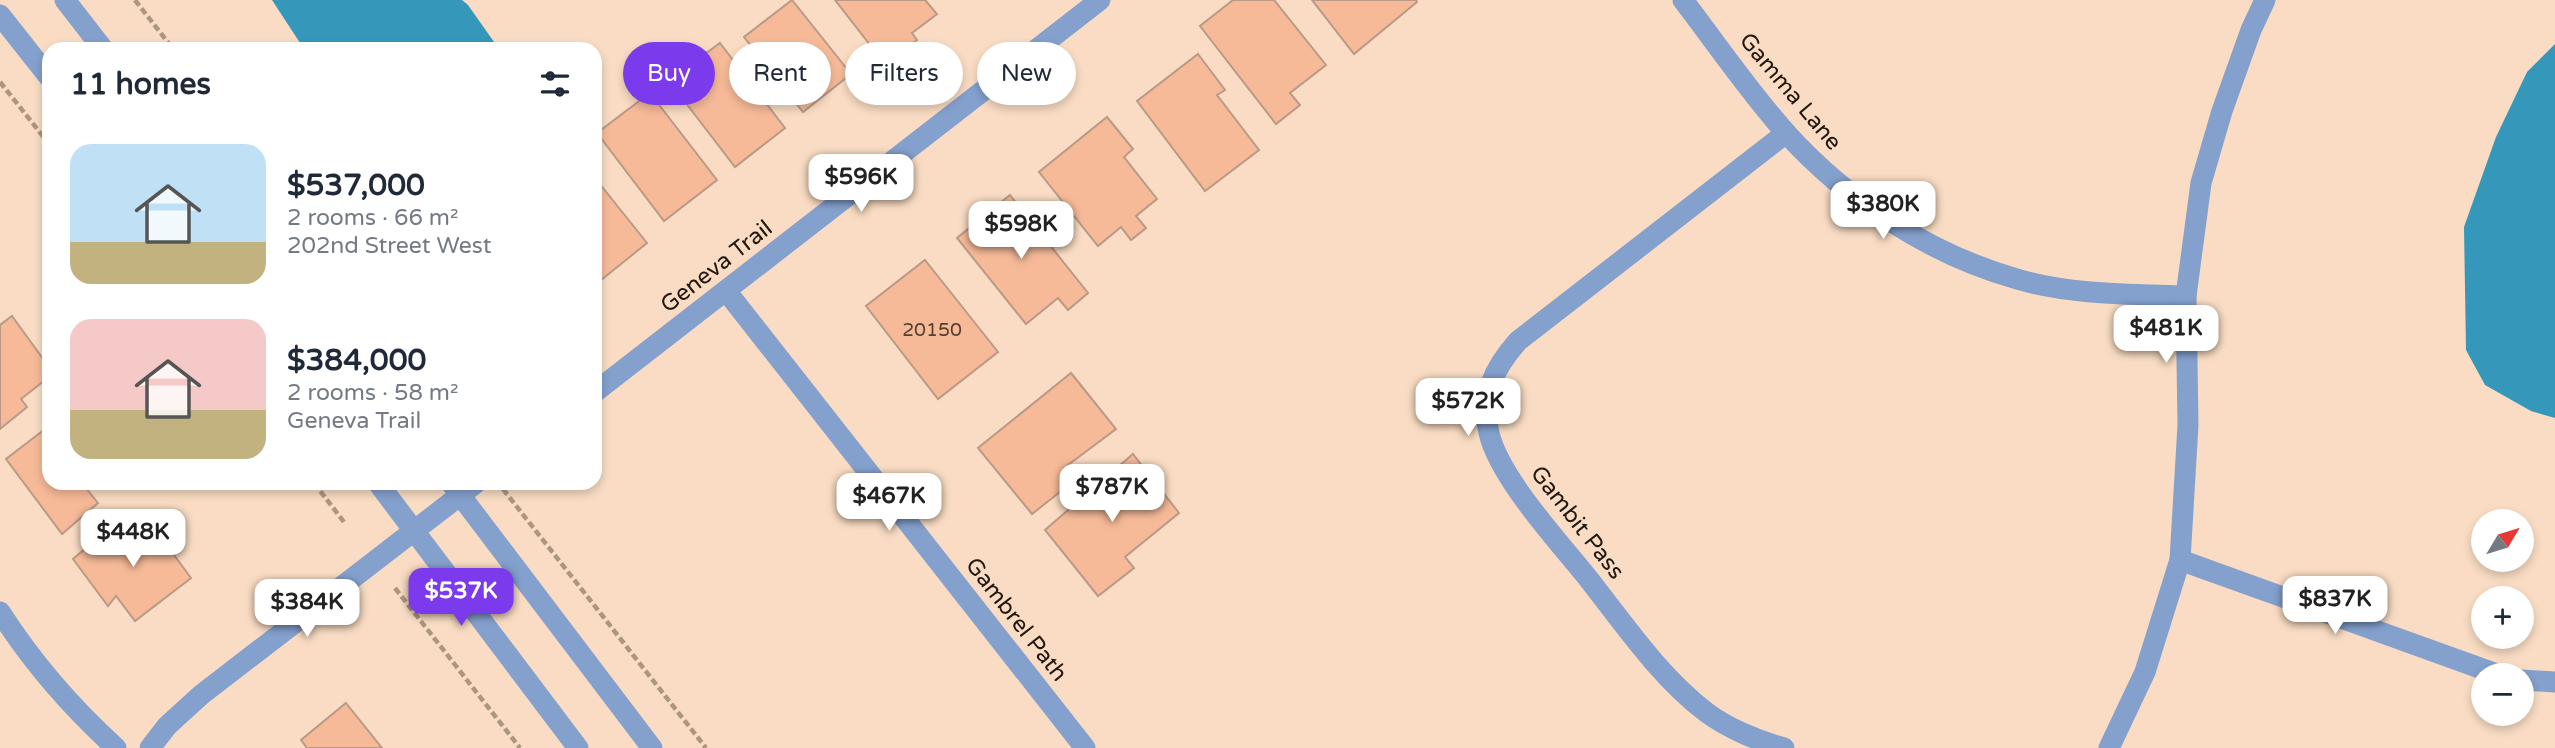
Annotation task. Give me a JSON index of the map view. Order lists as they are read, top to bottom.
{
  "streets": {
    "street": [
      "Gamma Lane",
      "Geneva Trail",
      "Gambit Pass",
      "Gambrel Path"
    ]
  },
  "crossings": [
    ["Gamma Lane", "Gambit Pass"],
    ["Geneva Trail", "Gambrel Path"]
  ],
  "house_numbers": ["20150"],
  "north": "top right",
  "page": {
    "chip": [
      "Buy",
      "Rent",
      "Filters",
      "New"
    ],
    "heading": "11 homes",
    "list": [
      {
        "name": "$537,000",
        "note": "2 rooms · 66 m² · 202nd Street West"
      },
      {
        "name": "$384,000",
        "note": "2 rooms · 58 m² · Geneva Trail"
      }
    ],
    "price": [
      "$596K",
      "$380K",
      "$598K",
      "$481K",
      "$572K",
      "$787K",
      "$467K",
      "$448K",
      "$537K",
      "$837K",
      "$384K"
    ],
    "map_buttons": ["+", "−"]
  }
}
